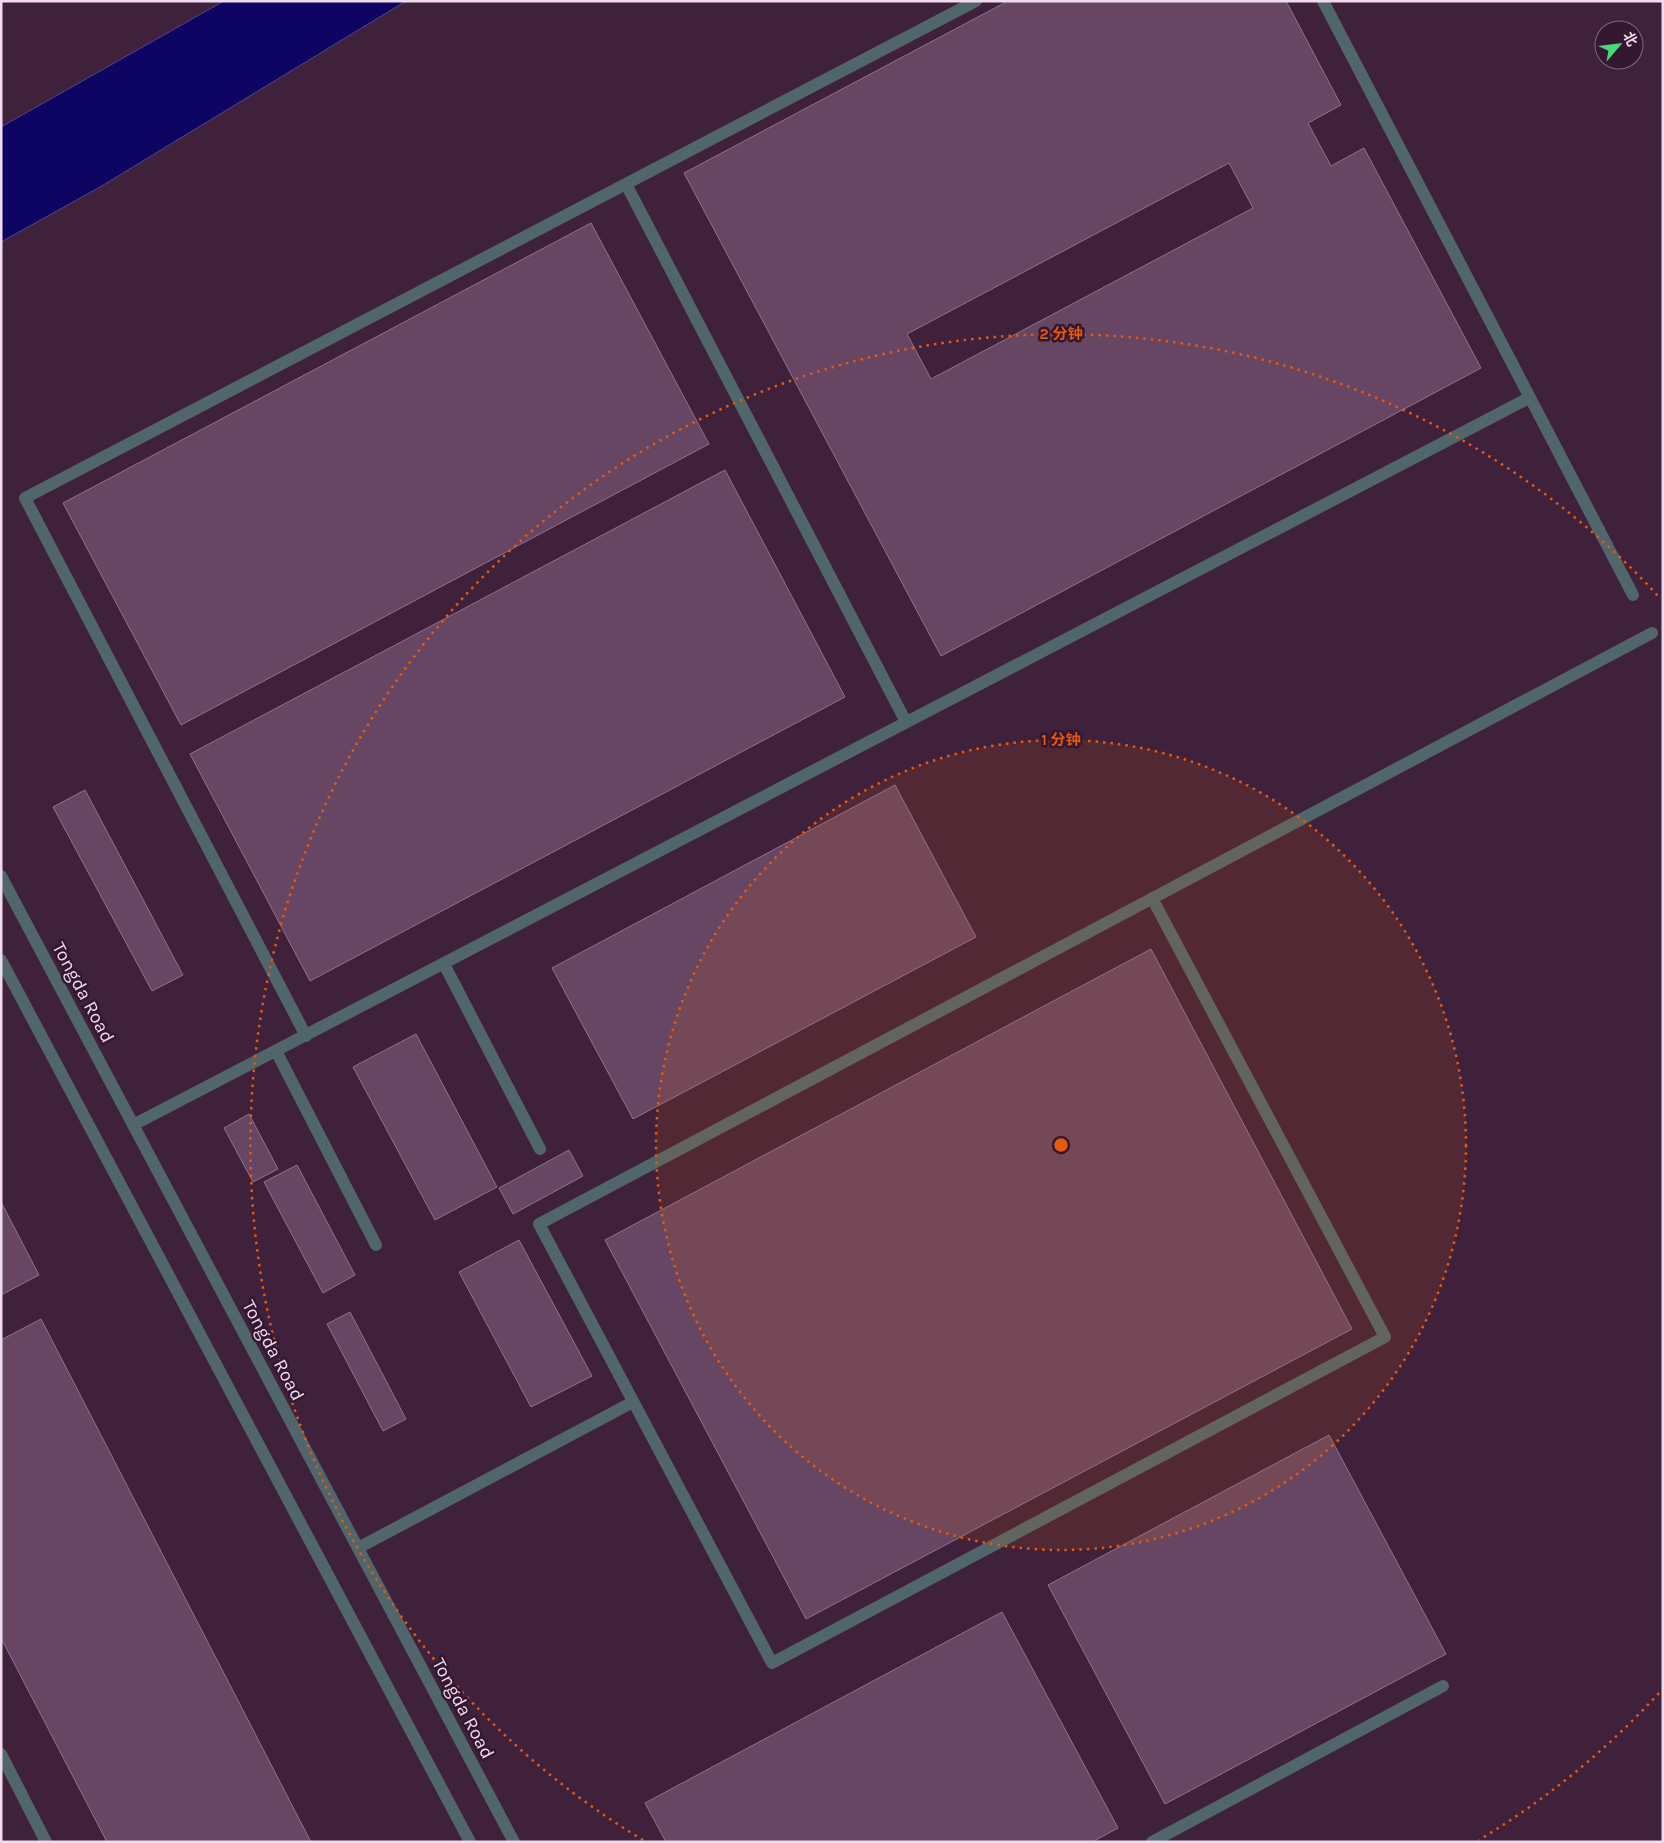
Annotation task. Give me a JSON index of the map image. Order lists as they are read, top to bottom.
{
  "streets": {
    "street": ["Tongda Road"]
  },
  "north": "top right",
  "rings": ["2 分钟", "1 分钟"]
}
